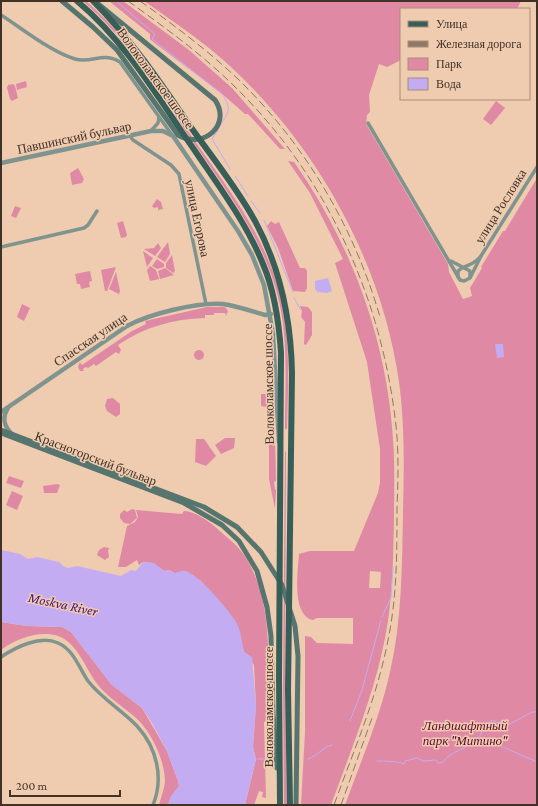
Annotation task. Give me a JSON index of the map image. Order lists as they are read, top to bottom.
{
  "streets": {
    "main road": ["Волоколамское шоссе", "Красногорский бульвар"],
    "street": [
      "Павшинский бульвар",
      "улица Рословка",
      "улица Егорова",
      "Спасская улица"
    ]
  },
  "crossings": [
    ["Волоколамское шоссе", "Красногорский бульвар"],
    ["Павшинский бульвар", "улица Егорова"],
    ["улица Егорова", "Спасская улица"]
  ],
  "water": ["Moskva River"],
  "parks": ["Ландшафтный парк \"Митино\""],
  "legend": [
    "Улица",
    "Железная дорога",
    "Парк",
    "Вода"
  ],
  "scale_bar": "200 m"
}
